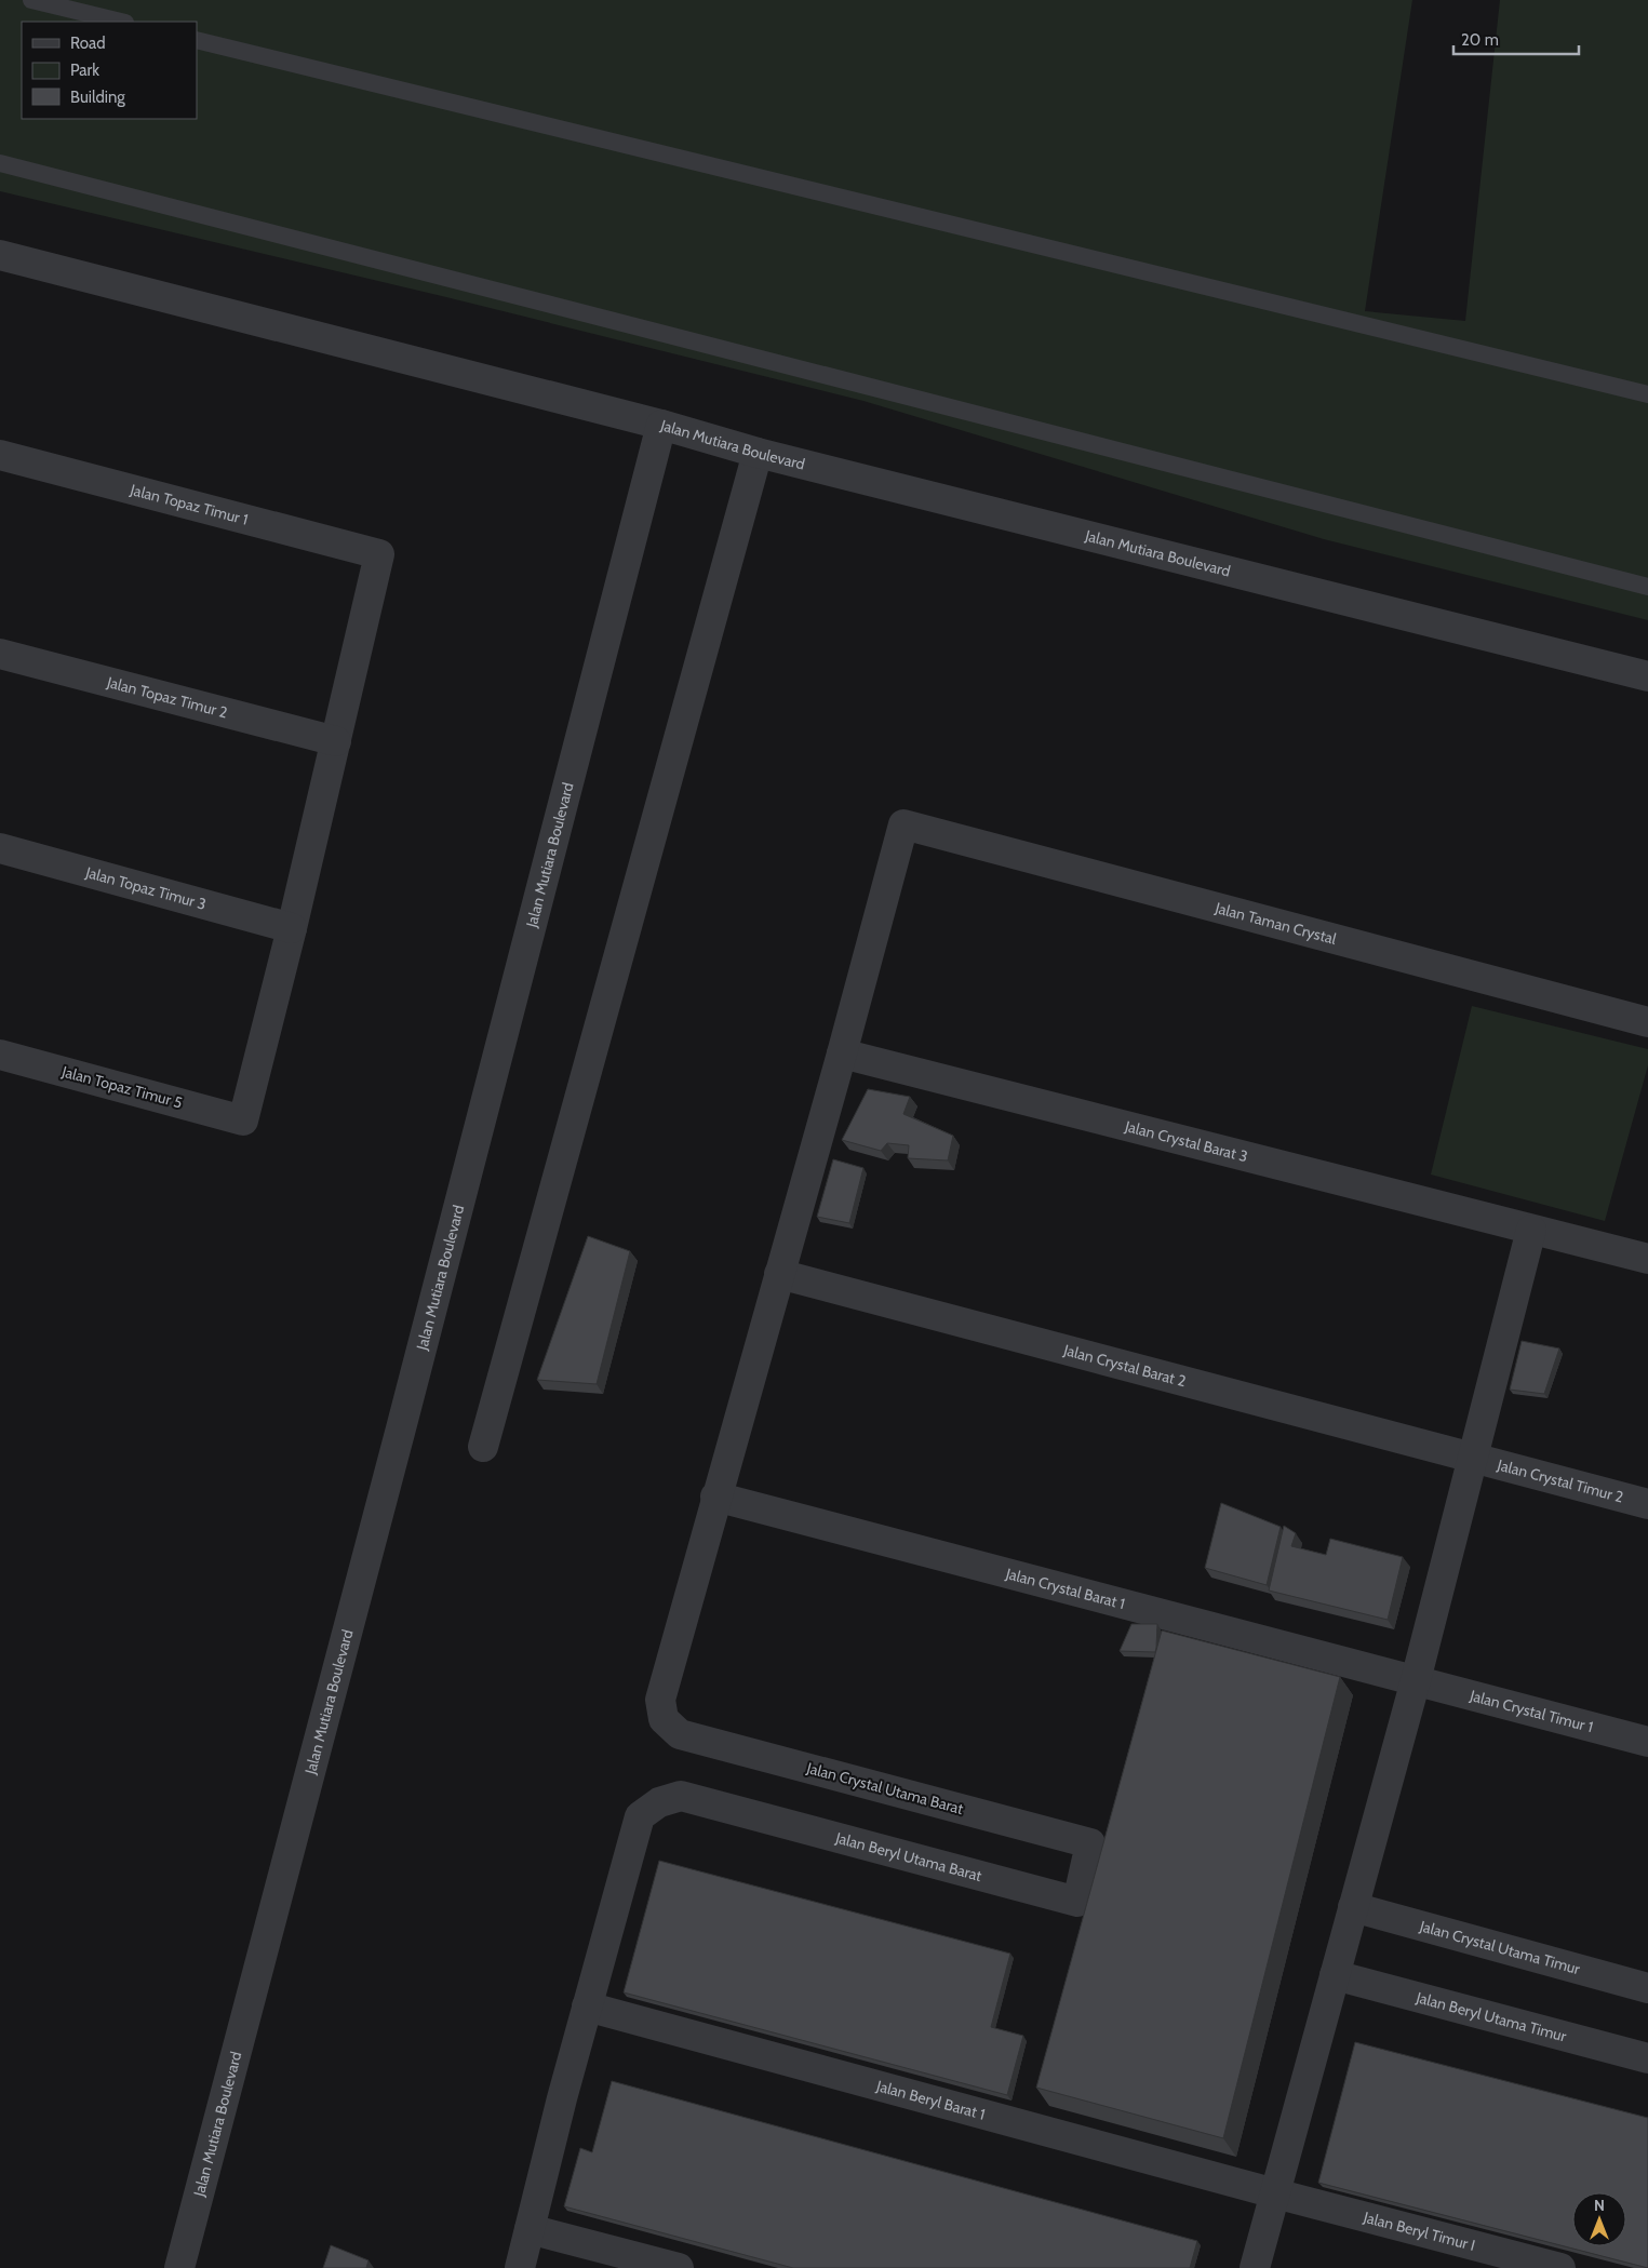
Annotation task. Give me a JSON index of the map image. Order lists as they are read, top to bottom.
{
  "streets": {
    "street": [
      "Jalan Mutiara Boulevard",
      "Jalan Topaz Timur 1",
      "Jalan Topaz Timur 2",
      "Jalan Topaz Timur 3",
      "Jalan Taman Crystal",
      "Jalan Topaz Timur 5",
      "Jalan Crystal Barat 3",
      "Jalan Crystal Barat 2",
      "Jalan Crystal Timur 2",
      "Jalan Crystal Barat 1",
      "Jalan Crystal Timur 1",
      "Jalan Crystal Utama Barat",
      "Jalan Beryl Utama Barat",
      "Jalan Crystal Utama Timur",
      "Jalan Beryl Utama Timur",
      "Jalan Beryl Barat 1",
      "Jalan Beryl Timur I"
    ]
  },
  "crossings": [
    ["Jalan Topaz Timur 1", "Jalan Topaz Timur 2"],
    ["Jalan Topaz Timur 3", "Jalan Topaz Timur 5"],
    ["Jalan Taman Crystal", "Jalan Crystal Barat 3"],
    ["Jalan Crystal Barat 2", "Jalan Crystal Timur 2"],
    ["Jalan Crystal Barat 1", "Jalan Crystal Timur 1"],
    ["Jalan Crystal Barat 1", "Jalan Crystal Utama Barat"],
    ["Jalan Crystal Utama Barat", "Jalan Beryl Utama Barat"],
    ["Jalan Beryl Utama Barat", "Jalan Beryl Barat 1"],
    ["Jalan Beryl Barat 1", "Jalan Beryl Timur I"]
  ],
  "legend": ["Road", "Park", "Building"],
  "scale_bar": "20 m",
  "north": "top"
}
